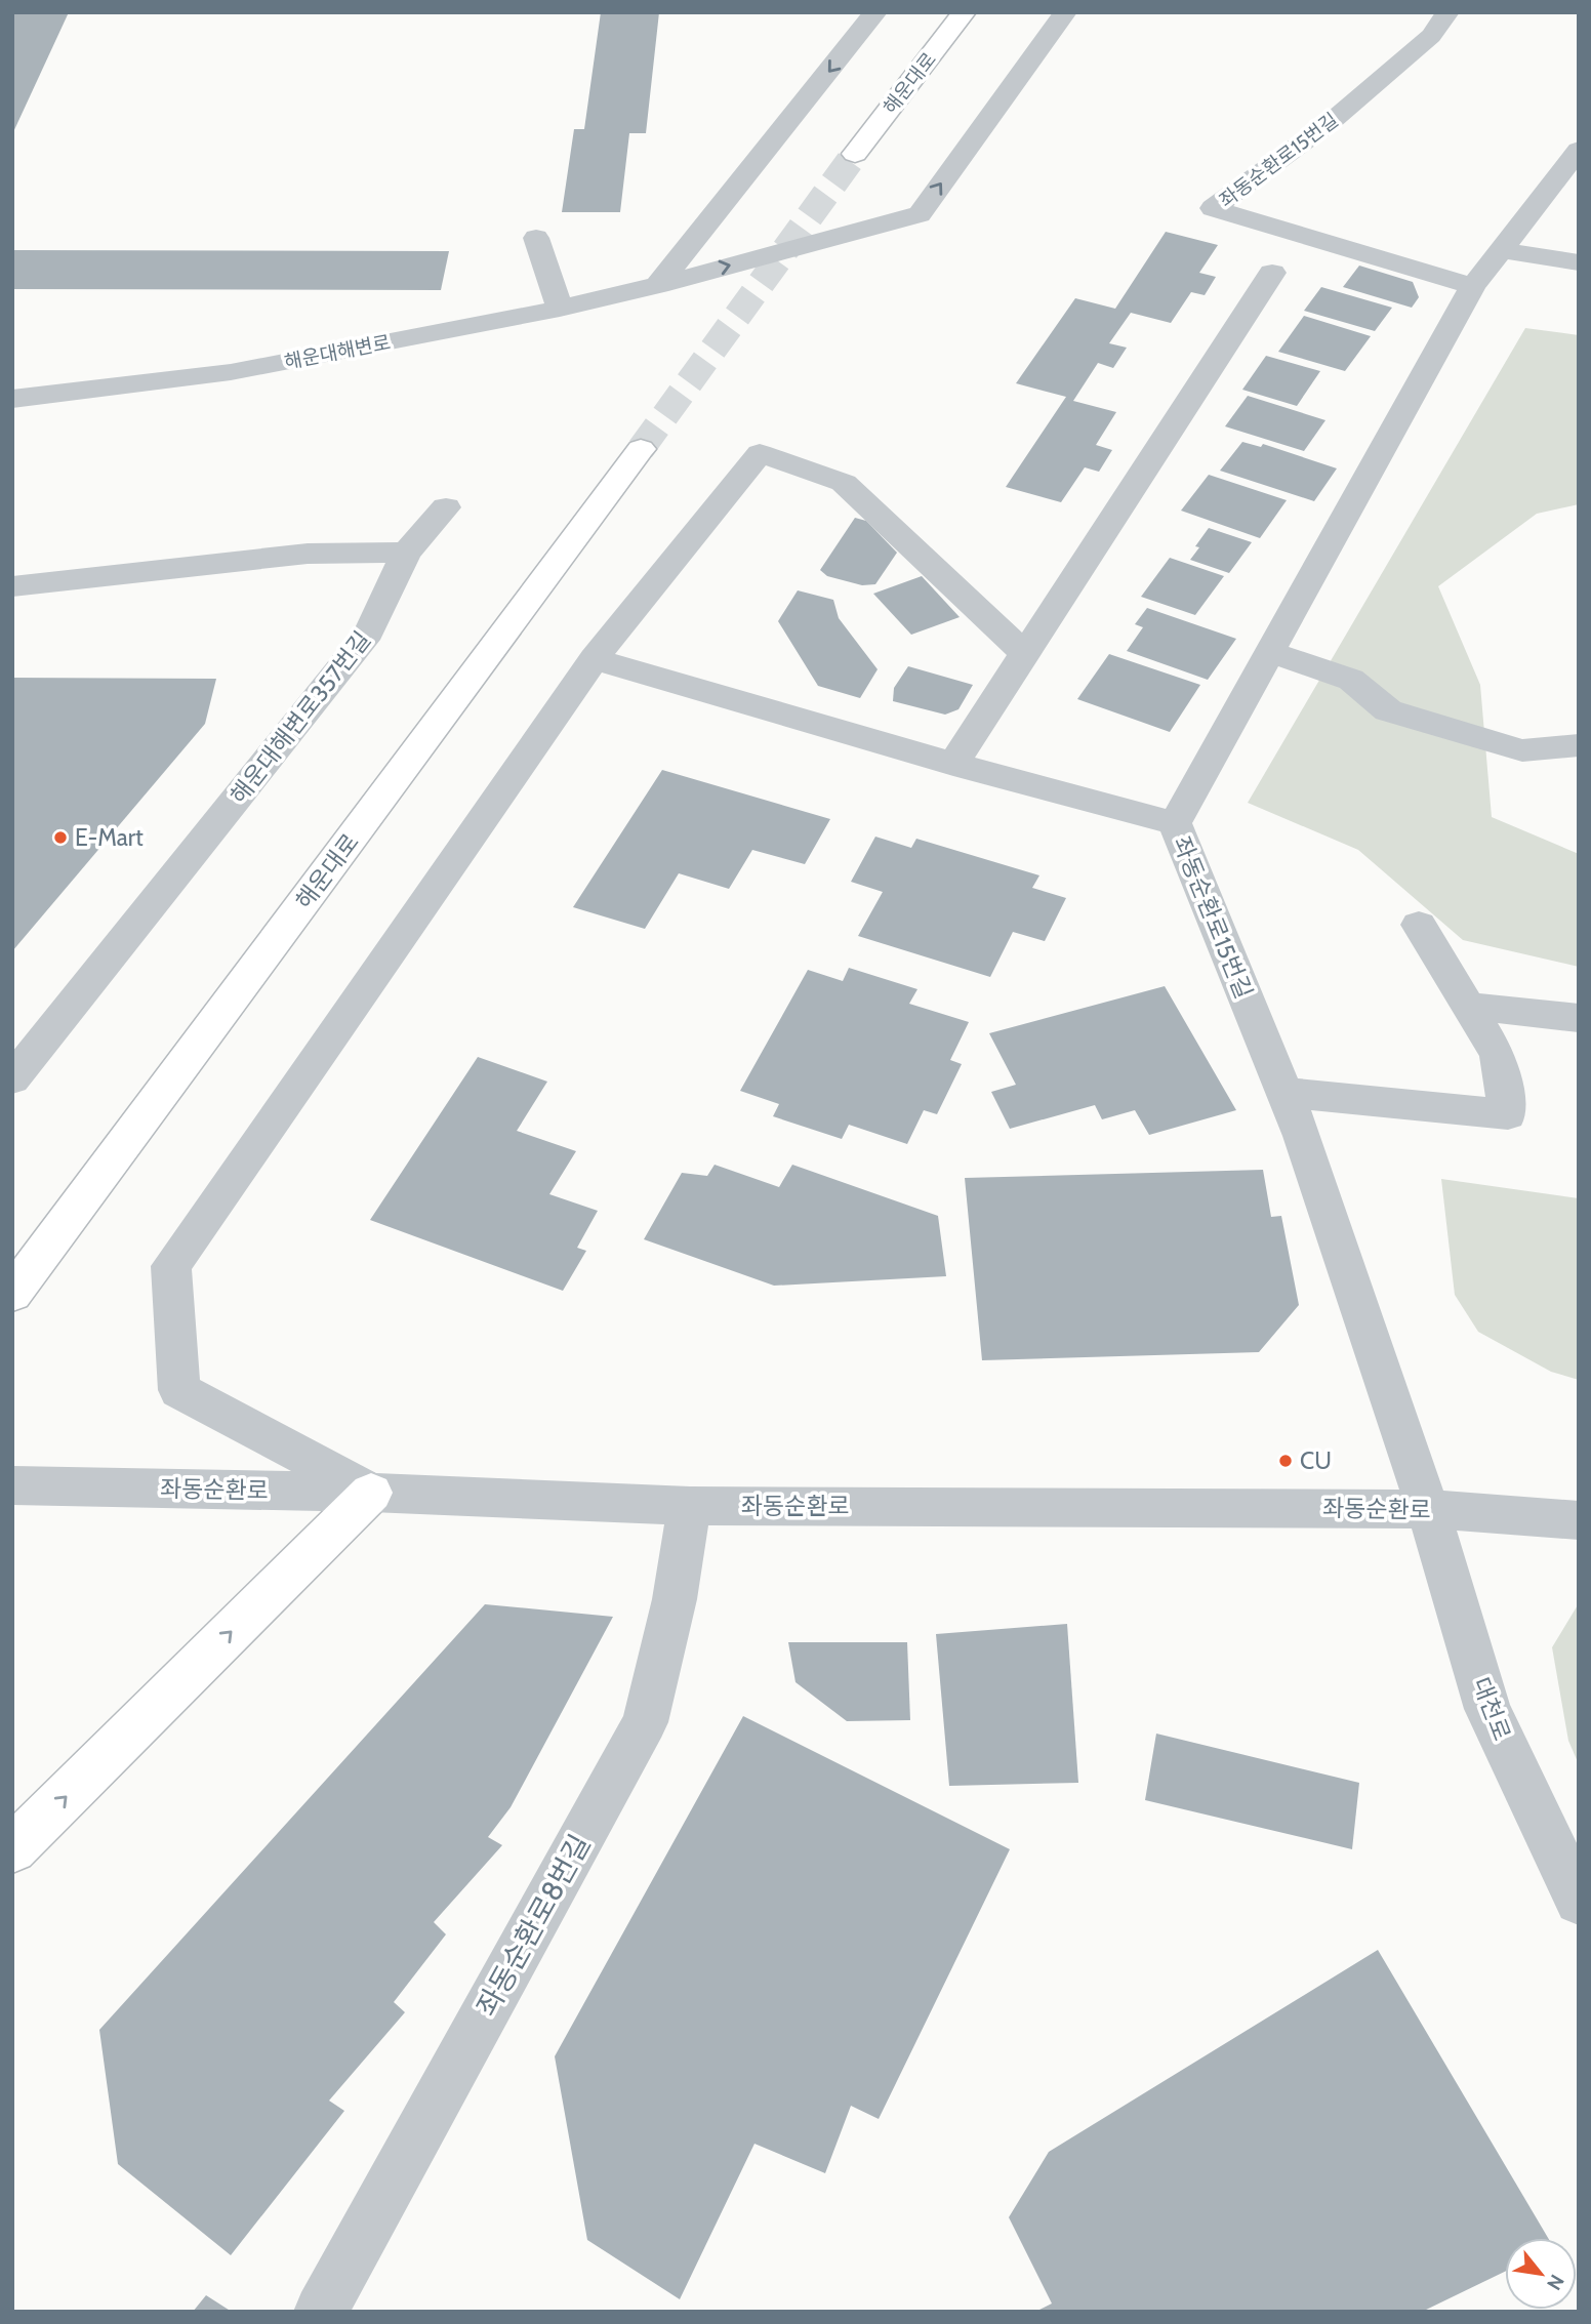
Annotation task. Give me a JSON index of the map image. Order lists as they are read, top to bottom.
{
  "streets": {
    "main road": ["해운대로"],
    "street": [
      "좌동순환로15번길",
      "해운대해변로",
      "해운대해변로357번길",
      "좌동순환로",
      "대천로",
      "좌동순환로8번길"
    ]
  },
  "crossings": [
    ["좌동순환로15번길", "좌동순환로"],
    ["좌동순환로15번길", "대천로"],
    ["좌동순환로", "대천로"],
    ["좌동순환로", "좌동순환로8번길"]
  ],
  "places": ["E-Mart", "CU"],
  "north": "bottom right"
}
